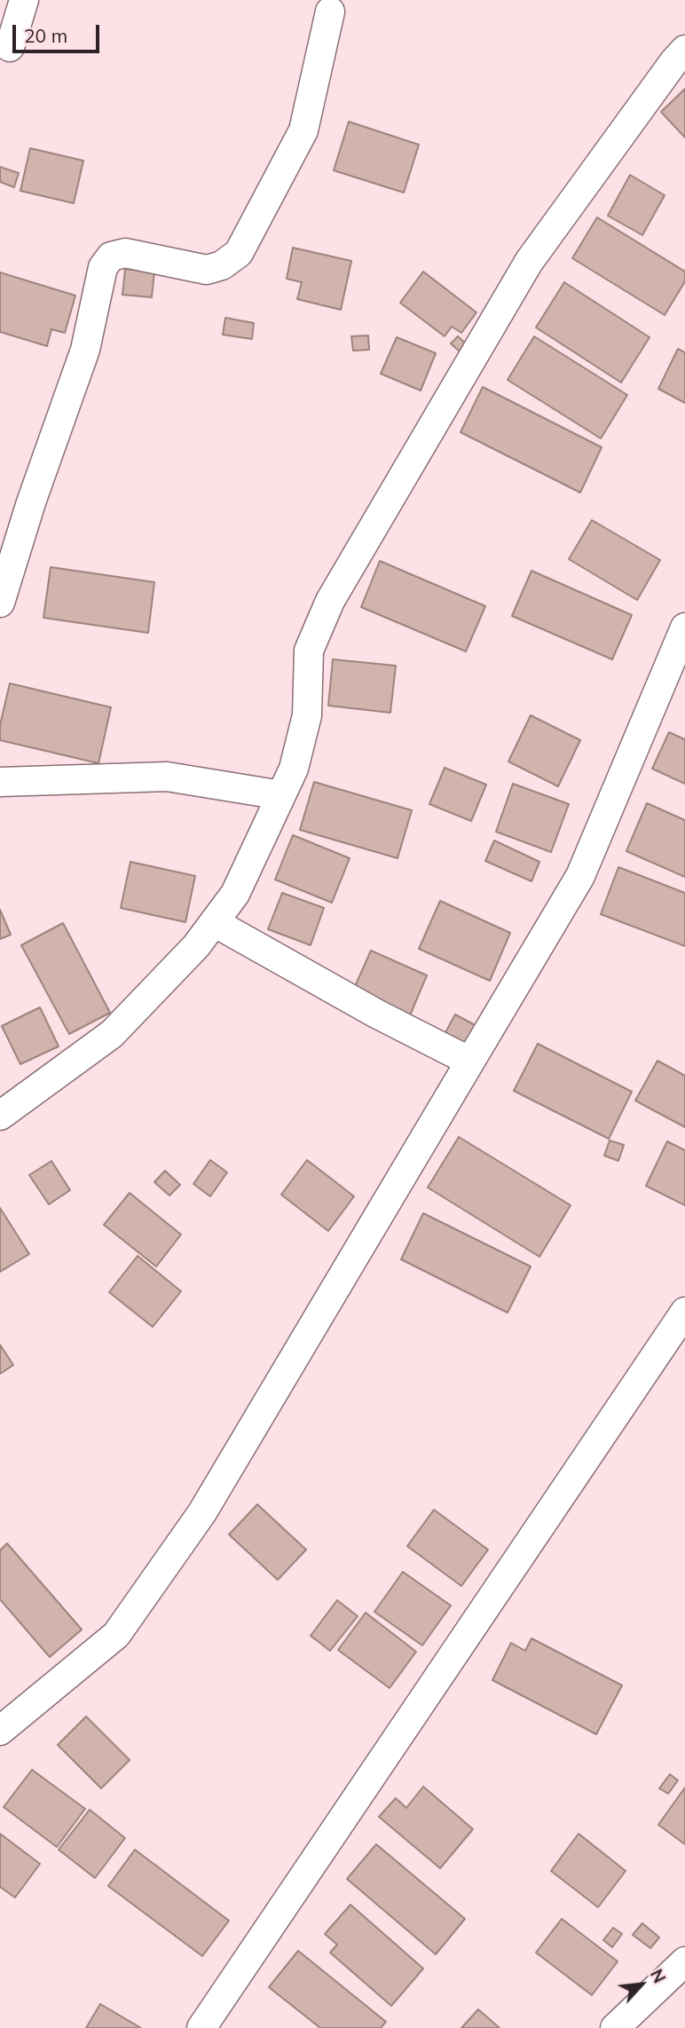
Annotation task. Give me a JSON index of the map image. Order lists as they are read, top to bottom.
{
  "scale_bar": "20 m",
  "north": "top right"
}
